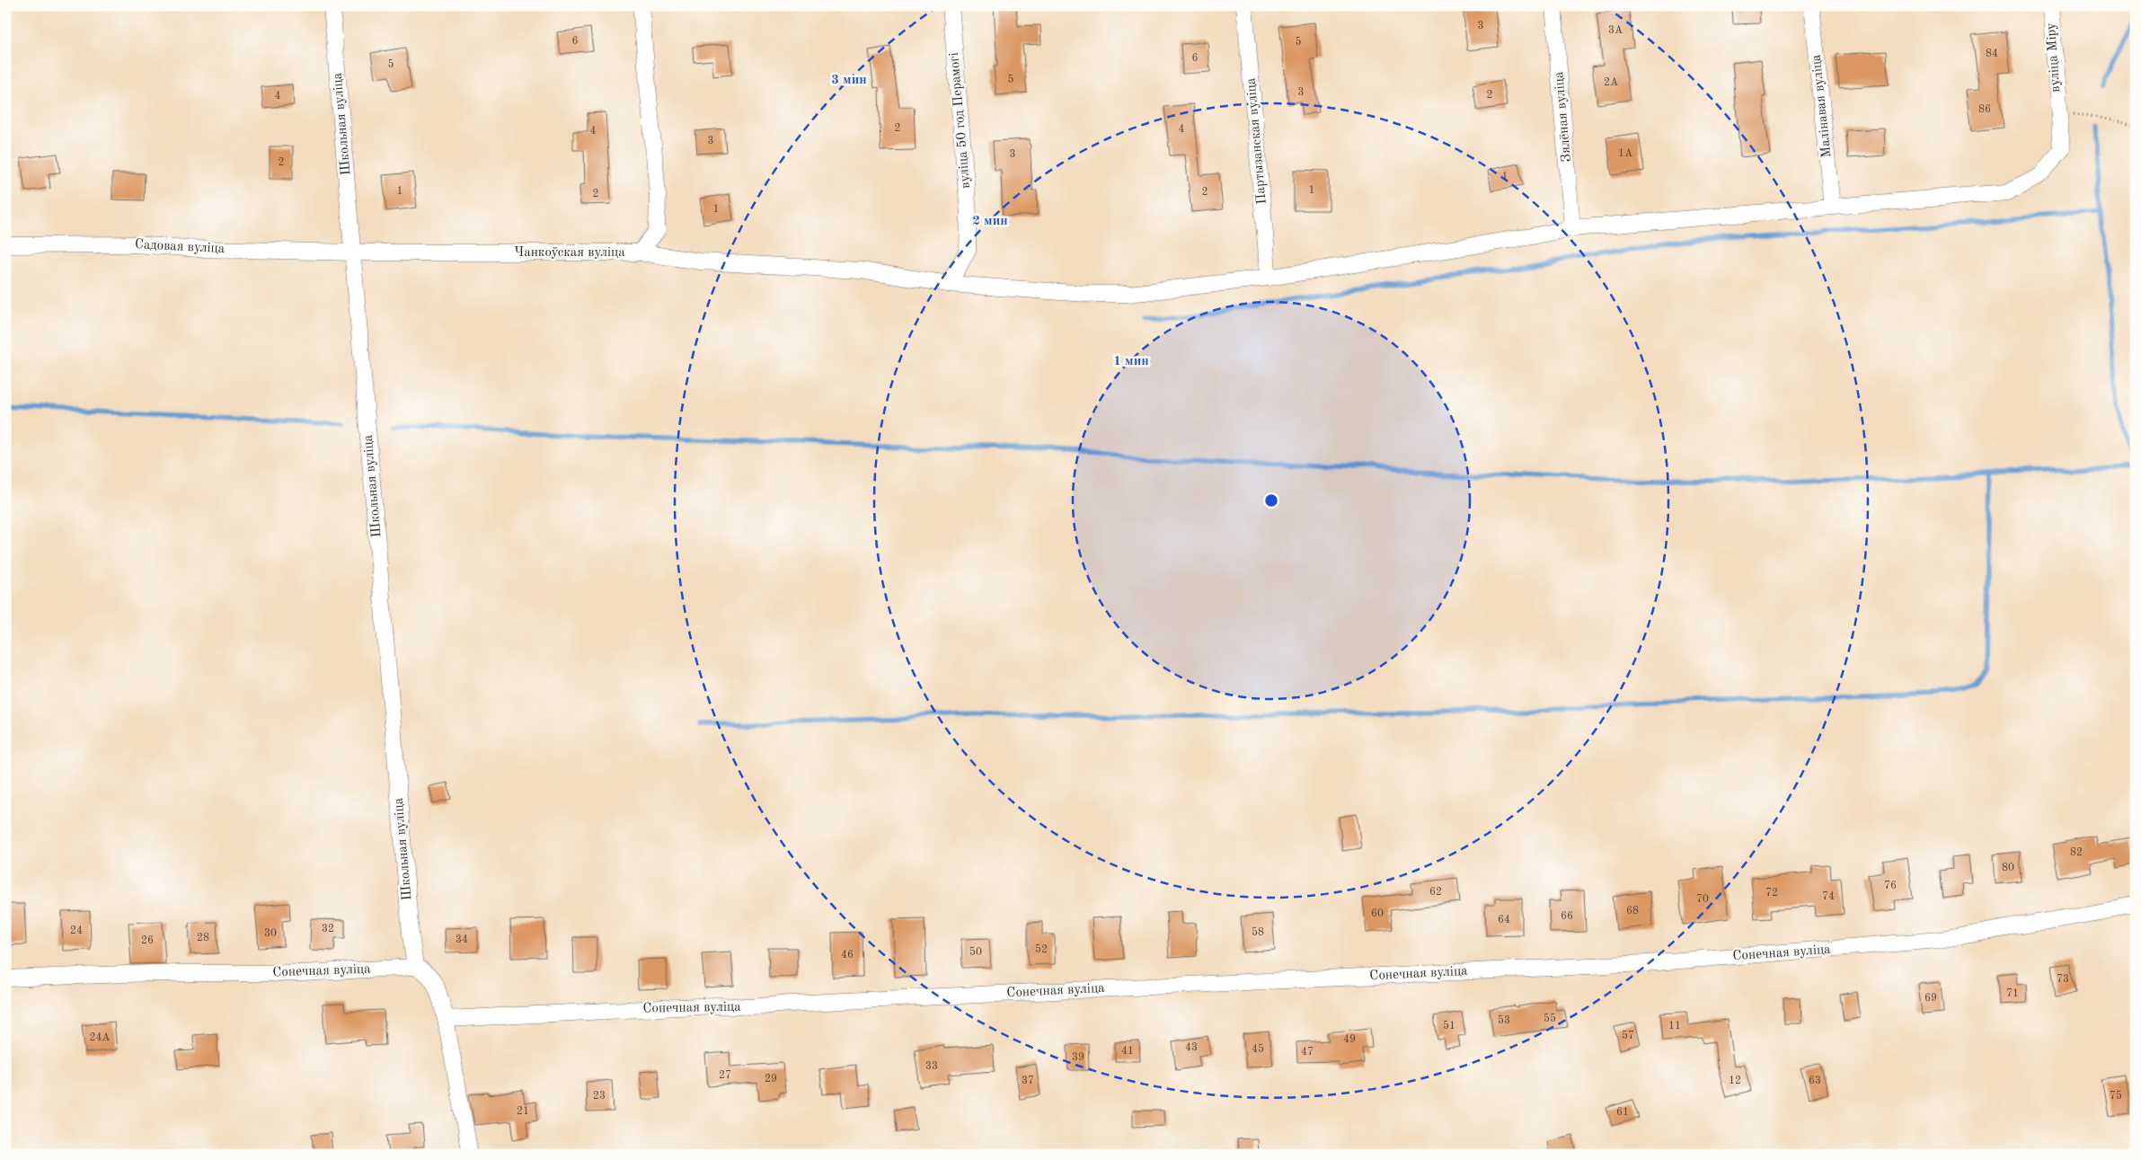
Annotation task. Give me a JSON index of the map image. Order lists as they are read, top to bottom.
{
  "streets": {
    "street": [
      "вуліца Міру",
      "Малінавая вуліца",
      "Зялёная вуліца",
      "вуліца 50 год Перамогі",
      "Школьная вуліца",
      "Партызанская вуліца",
      "Садовая вуліца",
      "Чанкоўская вуліца",
      "Сонечная вуліца"
    ]
  },
  "crossings": [
    ["вуліца Міру", "Малінавая вуліца"],
    ["вуліца Міру", "Зялёная вуліца"],
    ["вуліца Міру", "вуліца 50 год Перамогі"],
    ["вуліца Міру", "Партызанская вуліца"],
    ["вуліца Міру", "Чанкоўская вуліца"],
    ["Школьная вуліца", "Садовая вуліца"],
    ["Школьная вуліца", "Чанкоўская вуліца"],
    ["Школьная вуліца", "Сонечная вуліца"],
    ["Садовая вуліца", "Чанкоўская вуліца"]
  ],
  "house_numbers": [
    "3",
    "3А",
    "6",
    "5",
    "84",
    "6",
    "5",
    "5",
    "2А",
    "3",
    "2",
    "4",
    "86",
    "2",
    "4",
    "4",
    "3",
    "1А",
    "3",
    "2",
    "1",
    "1",
    "1",
    "2",
    "2",
    "1",
    "82",
    "80",
    "76",
    "62",
    "72",
    "74",
    "70",
    "68",
    "60",
    "66",
    "64",
    "32",
    "24",
    "58",
    "30",
    "28",
    "34",
    "26",
    "52",
    "50",
    "46",
    "73",
    "71",
    "69",
    "55",
    "53",
    "51",
    "11",
    "57",
    "24А",
    "49",
    "43",
    "45",
    "41",
    "47",
    "39",
    "33",
    "27",
    "29",
    "37",
    "12",
    "63",
    "23",
    "75",
    "21",
    "61"
  ],
  "rings": ["3 мин", "2 мин", "1 мин"]
}
